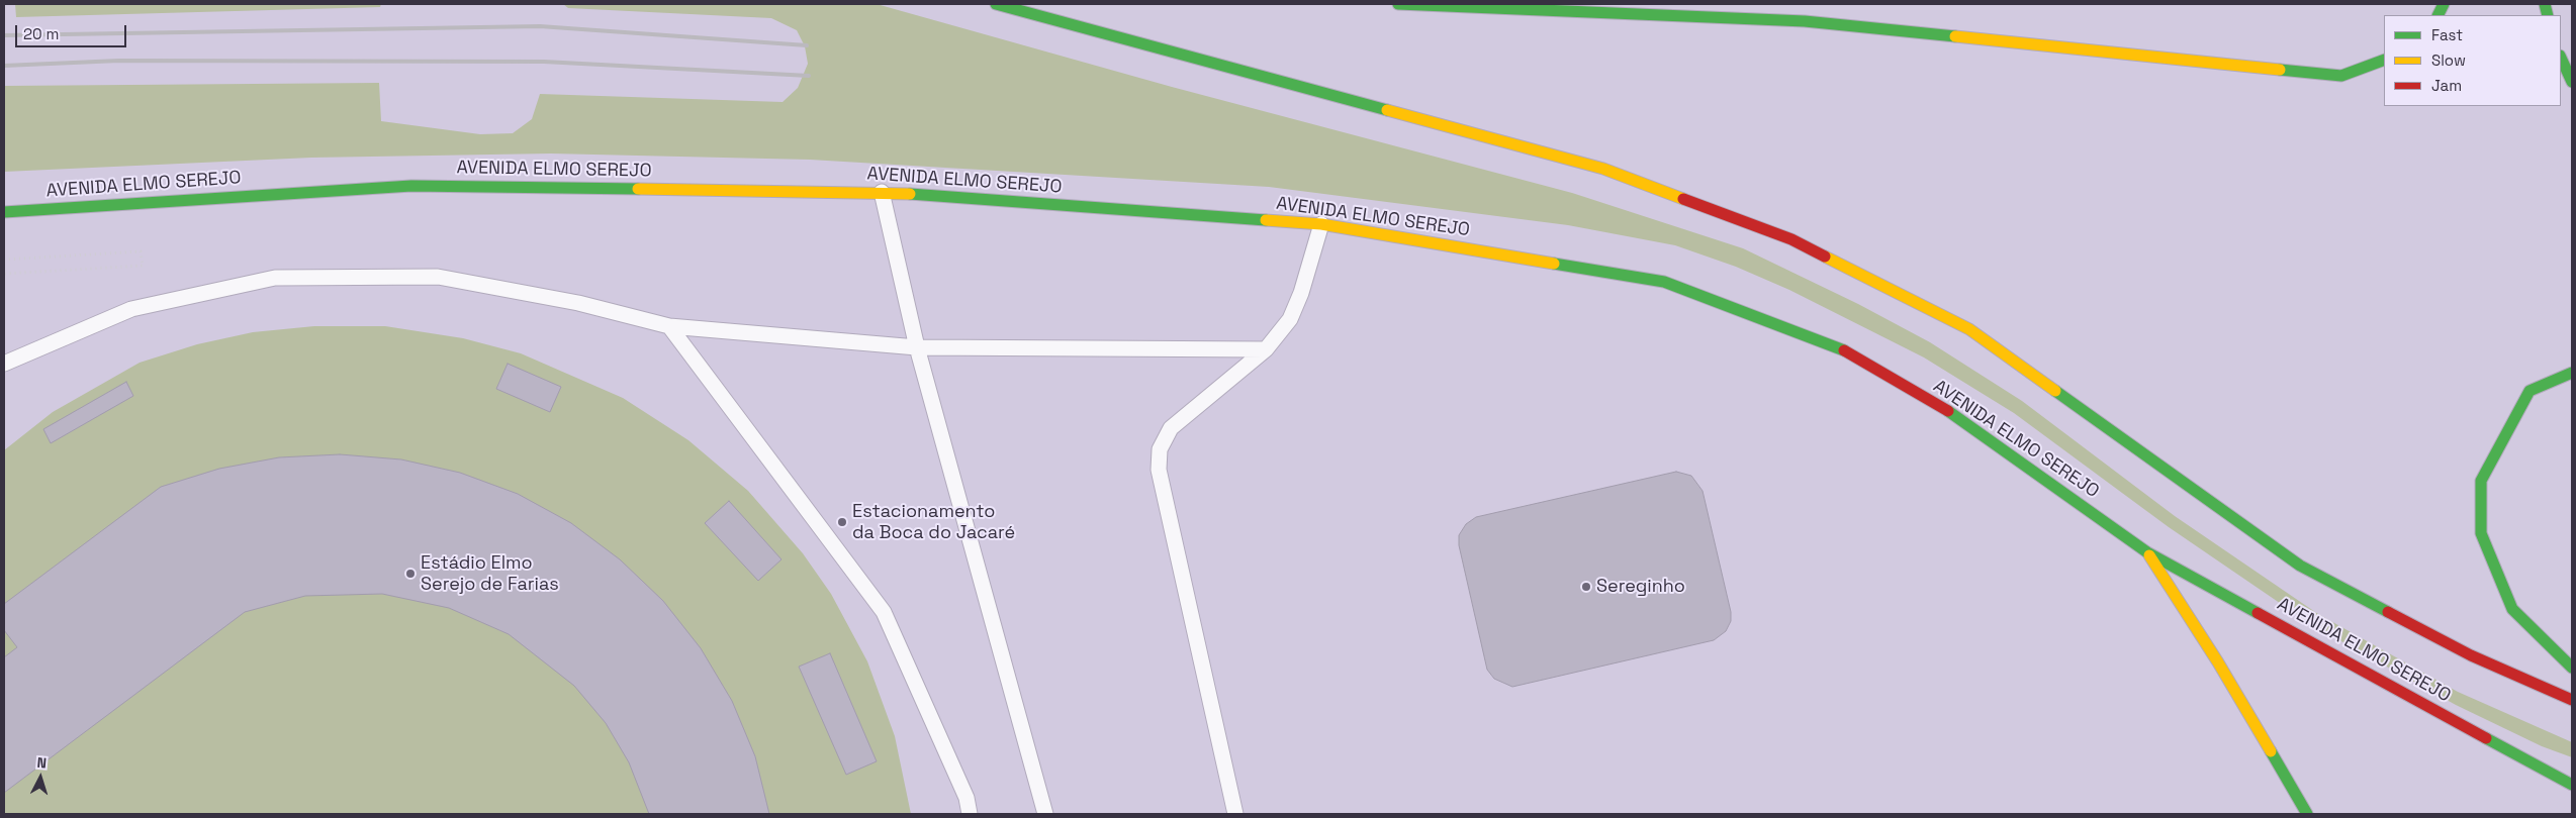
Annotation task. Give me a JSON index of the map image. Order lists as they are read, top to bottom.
{
  "streets": {
    "main road": ["AVENIDA ELMO SEREJO"]
  },
  "places": ["Estacionamento da Boca do Jacaré", "Estádio Elmo Serejo de Farias", "Sereginho"],
  "legend": ["Fast", "Slow", "Jam"],
  "scale_bar": "20 m",
  "north": "top"
}
